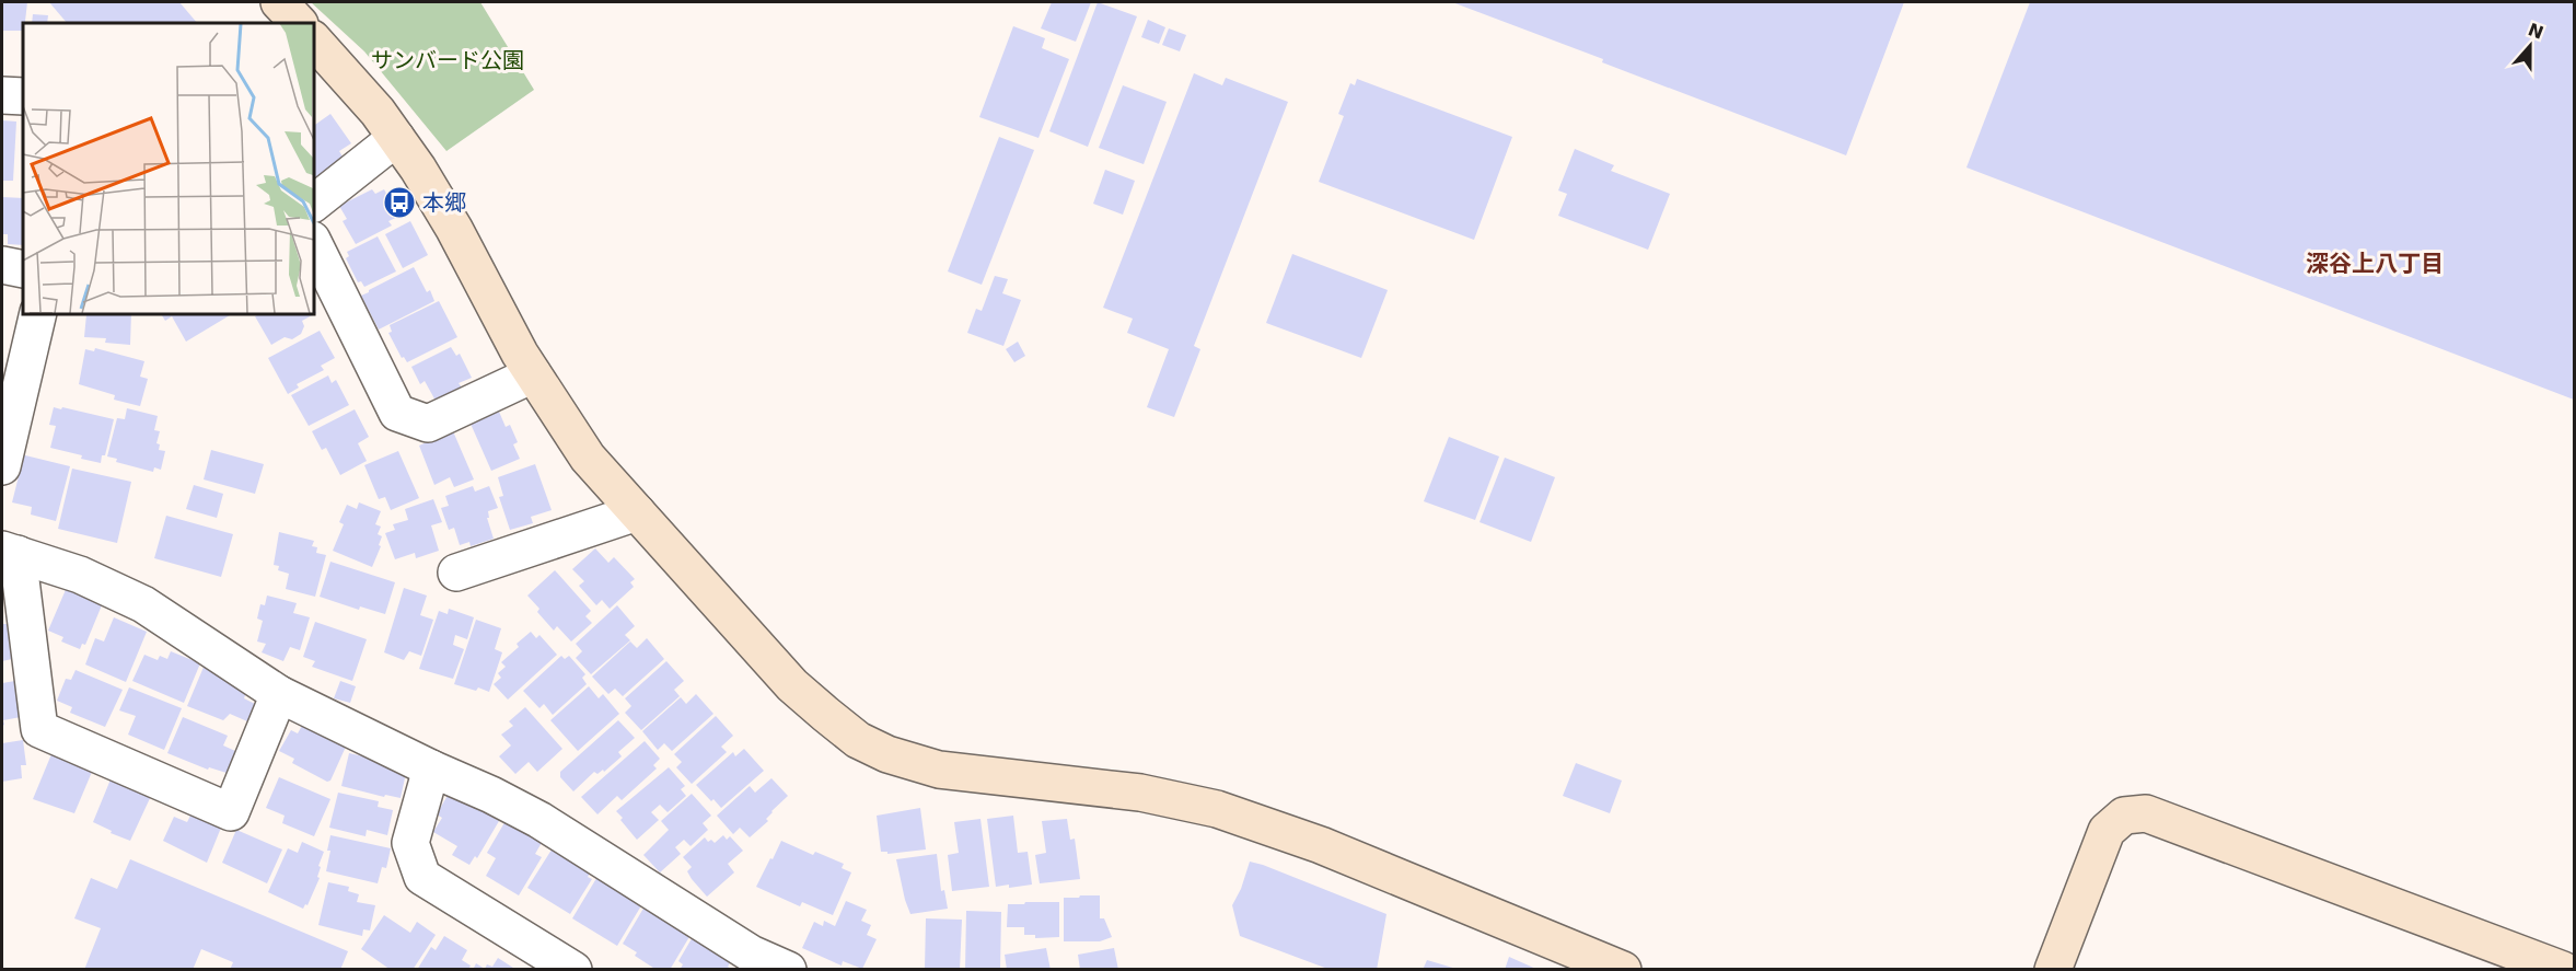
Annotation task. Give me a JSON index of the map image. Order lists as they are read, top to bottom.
{
  "districts": ["深谷上八丁目"],
  "parks": ["サンバード公園"],
  "places": {
    "bus stop": ["本郷"]
  },
  "north": "top"
}
